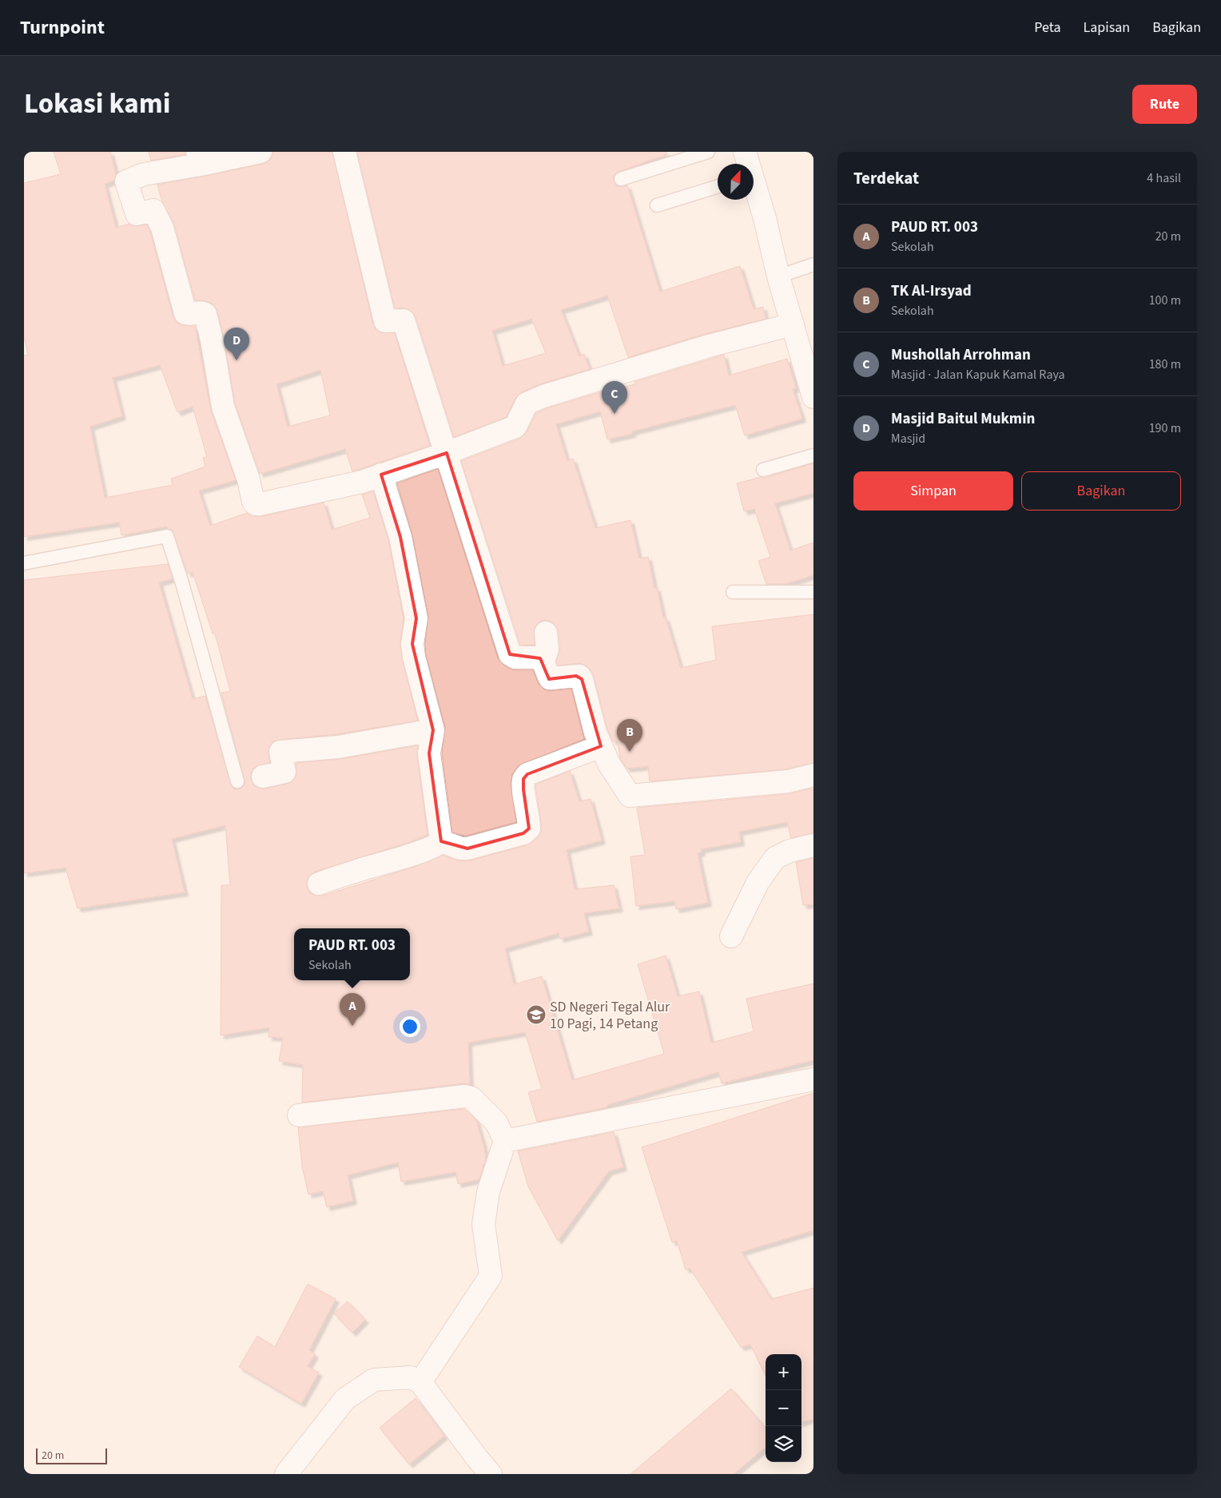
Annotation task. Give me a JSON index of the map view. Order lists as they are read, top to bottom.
{
  "places": {
    "school or university": ["SD Negeri Tegal Alur 10 Pagi, 14 Petang"]
  },
  "scale_bar": "20 m",
  "north": "top right",
  "page": {
    "header": "Turnpoint",
    "nav": ["Peta", "Lapisan", "Bagikan"],
    "title": "Lokasi kami",
    "buttons": [
      "Rute",
      ["Simpan", "Bagikan"]
    ],
    "heading": ["Terdekat", "4 hasil"],
    "list": [
      {
        "mark": "A",
        "name": "PAUD RT. 003",
        "note": "Sekolah",
        "value": "20 m"
      },
      {
        "mark": "B",
        "name": "TK Al-Irsyad",
        "note": "Sekolah",
        "value": "100 m"
      },
      {
        "mark": "C",
        "name": "Mushollah Arrohman",
        "note": "Masjid · Jalan Kapuk Kamal Raya",
        "value": "180 m"
      },
      {
        "mark": "D",
        "name": "Masjid Baitul Mukmin",
        "note": "Masjid",
        "value": "190 m"
      }
    ],
    "pins": [
      "D",
      "C",
      "B",
      "A"
    ],
    "popup": ["PAUD RT. 003", "Sekolah"],
    "map_buttons": ["+", "−"],
    "scale": "20 m"
  }
}
